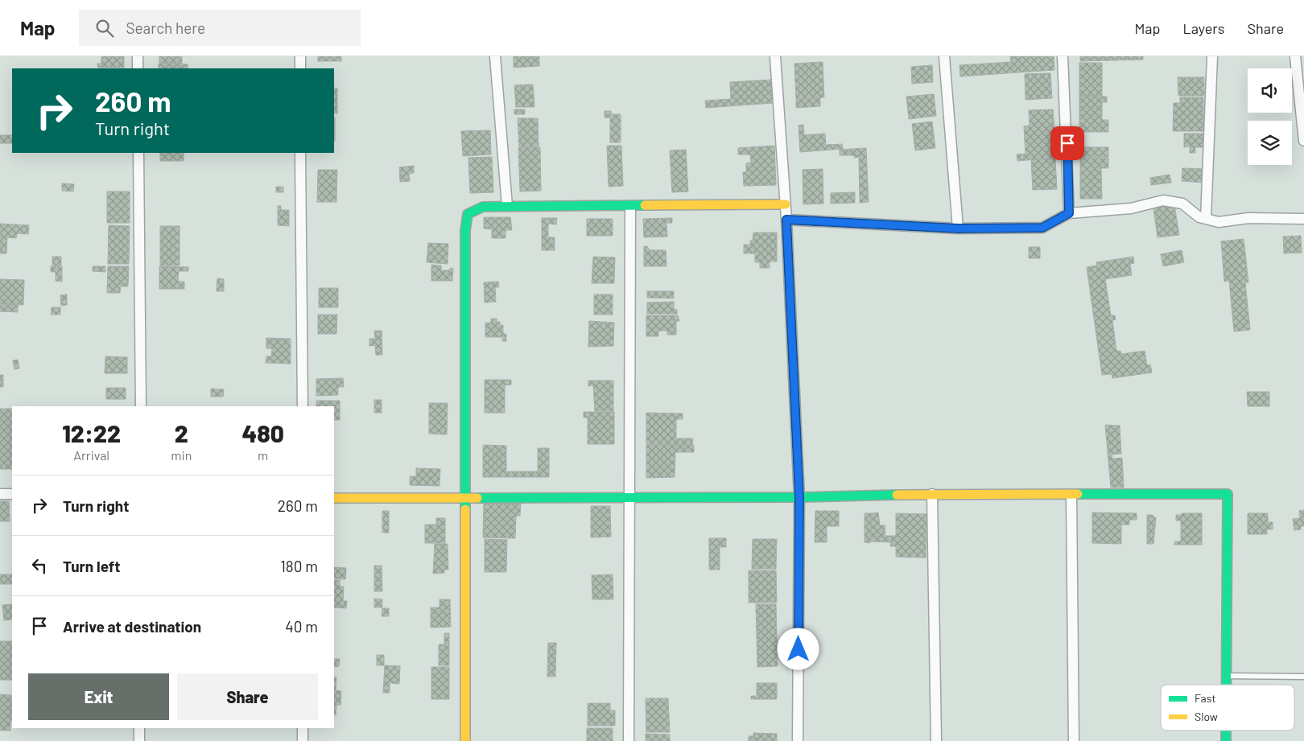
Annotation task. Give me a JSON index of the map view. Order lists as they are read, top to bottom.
{
  "legend": ["Fast", "Slow"],
  "page": {
    "header": "Map",
    "search": "Search here",
    "nav": ["Map", "Layers", "Share"],
    "turn": ["260 m", "Turn right"],
    "eta": [
      "12:22",
      "Arrival",
      "2",
      "min",
      "480",
      "m"
    ],
    "list": [
      {
        "name": "Turn right",
        "value": "260 m"
      },
      {
        "name": "Turn left",
        "value": "180 m"
      },
      {
        "name": "Arrive at destination",
        "value": "40 m"
      }
    ],
    "buttons": ["Exit", "Share"]
  }
}
